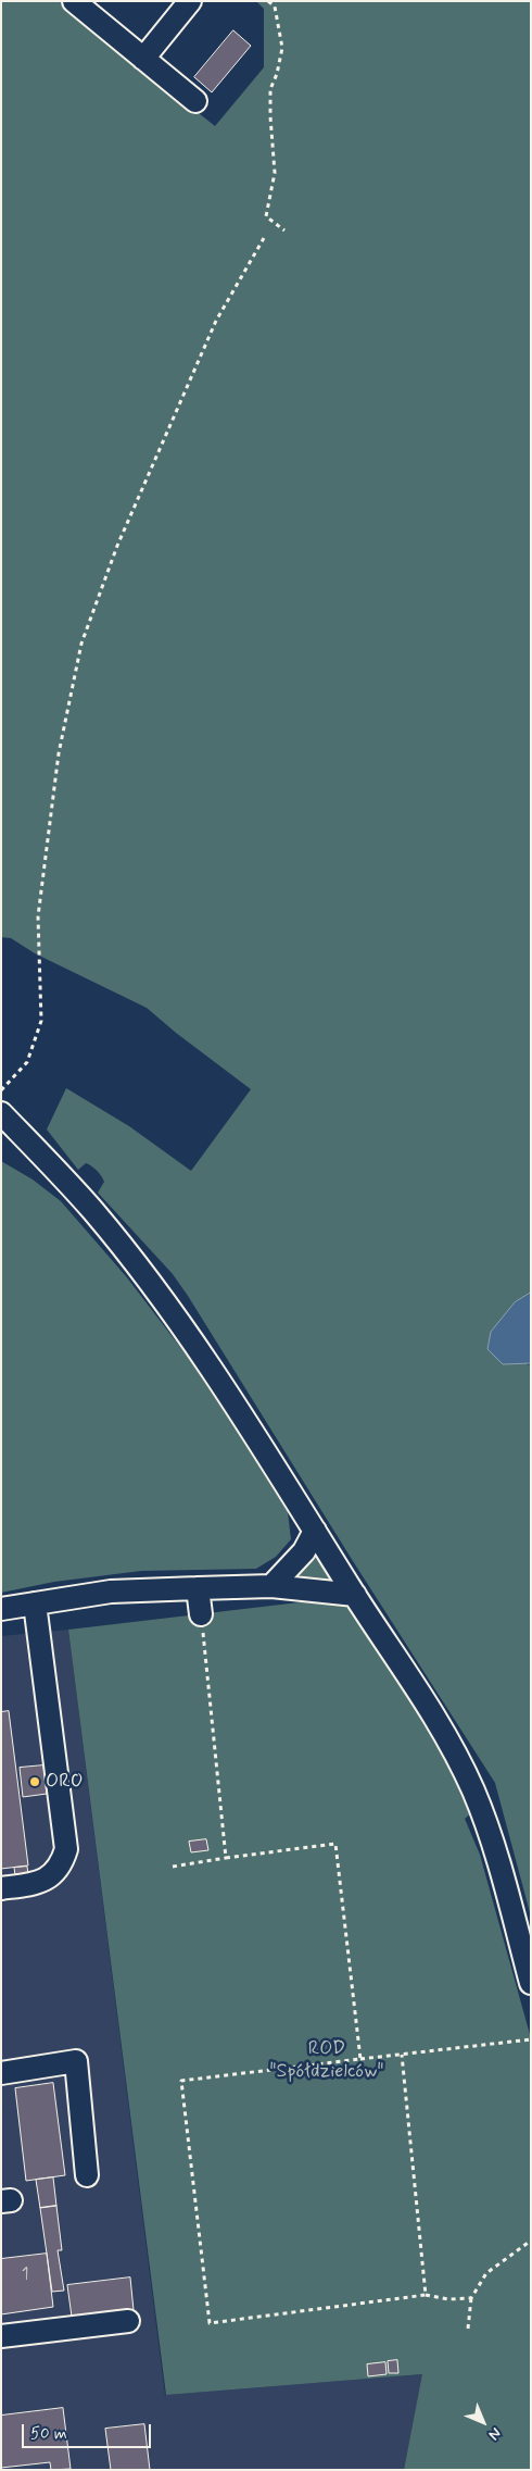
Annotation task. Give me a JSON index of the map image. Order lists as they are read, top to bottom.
{
  "parks": ["ROD \"Spółdzielców\""],
  "places": ["ORO"],
  "house_numbers": ["1"],
  "scale_bar": "50 m",
  "north": "bottom right"
}
